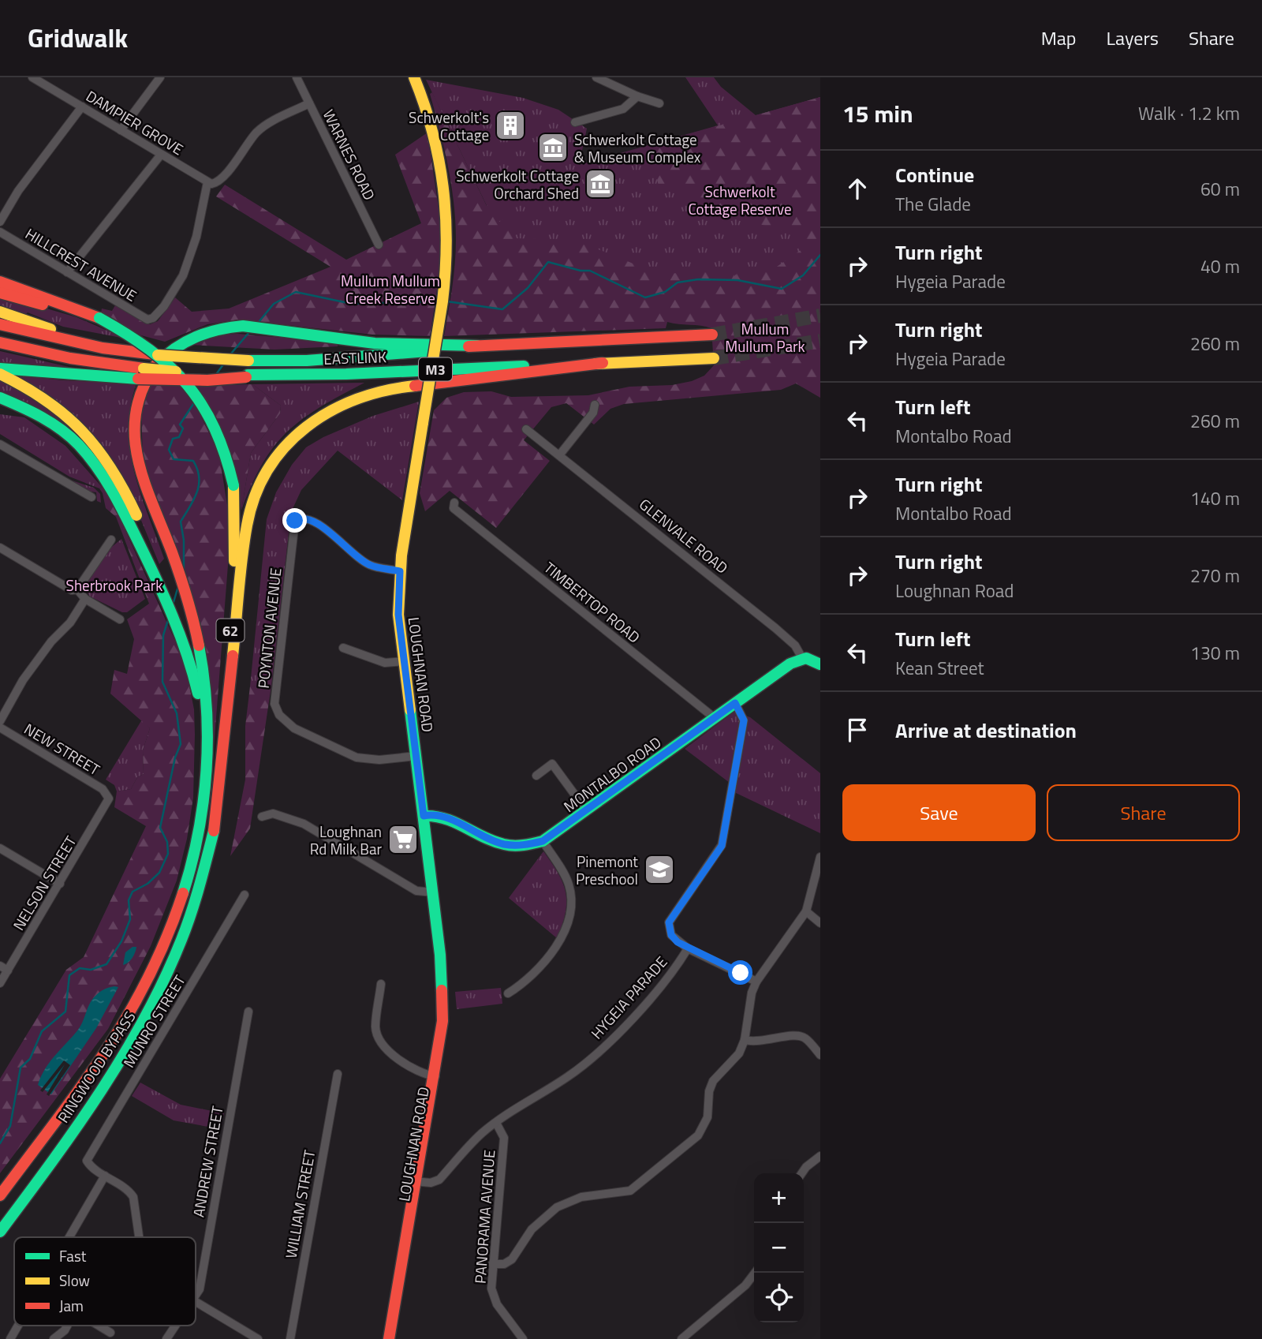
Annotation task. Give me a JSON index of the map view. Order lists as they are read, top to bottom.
{
  "streets": {
    "main road": [
      "EASTLINK",
      "M3",
      "62",
      "LOUGHNAN ROAD",
      "MONTALBO ROAD",
      "RINGWOOD BYPASS"
    ],
    "street": [
      "DAMPIER GROVE",
      "WARNES ROAD",
      "HILLCREST AVENUE",
      "GLENVALE ROAD",
      "TIMBERTOP ROAD",
      "POYNTON AVENUE",
      "NEW STREET",
      "NELSON STREET",
      "HYGEIA PARADE",
      "MUNRO STREET",
      "ANDREW STREET",
      "WILLIAM STREET",
      "PANORAMA AVENUE"
    ]
  },
  "crossings": [
    ["DAMPIER GROVE", "HILLCREST AVENUE"],
    ["GLENVALE ROAD", "MONTALBO ROAD"],
    ["TIMBERTOP ROAD", "MONTALBO ROAD"],
    ["POYNTON AVENUE", "LOUGHNAN ROAD"],
    ["62", "RINGWOOD BYPASS"],
    ["LOUGHNAN ROAD", "MONTALBO ROAD"],
    ["LOUGHNAN ROAD", "HYGEIA PARADE"],
    ["NEW STREET", "NELSON STREET"],
    ["MONTALBO ROAD", "HYGEIA PARADE"],
    ["HYGEIA PARADE", "PANORAMA AVENUE"]
  ],
  "parks": [
    "Schwerkolt Cottage Reserve",
    "Mullum Mullum Creek Reserve",
    "Mullum Mullum Park",
    "Sherbrook Park"
  ],
  "places": {
    "building": ["Schwerkolt's Cottage"],
    "museum": ["Schwerkolt Cottage & Museum Complex", "Schwerkolt Cottage Orchard Shed"],
    "supermarket": ["Loughnan Rd Milk Bar"],
    "school or university": ["Pinemont Preschool"]
  },
  "legend": ["Fast", "Slow", "Jam"],
  "page": {
    "header": "Gridwalk",
    "nav": ["Map", "Layers", "Share"],
    "heading": ["15 min", "Walk · 1.2 km"],
    "list": [
      ["Continue", "The Glade", "60 m"],
      ["Turn right", "Hygeia Parade", "40 m"],
      ["Turn right", "Hygeia Parade", "260 m"],
      ["Turn left", "Montalbo Road", "260 m"],
      ["Turn right", "Montalbo Road", "140 m"],
      ["Turn right", "Loughnan Road", "270 m"],
      ["Turn left", "Kean Street", "130 m"],
      "Arrive at destination"
    ],
    "buttons": ["Save", "Share"],
    "map_buttons": ["+", "−"]
  }
}
